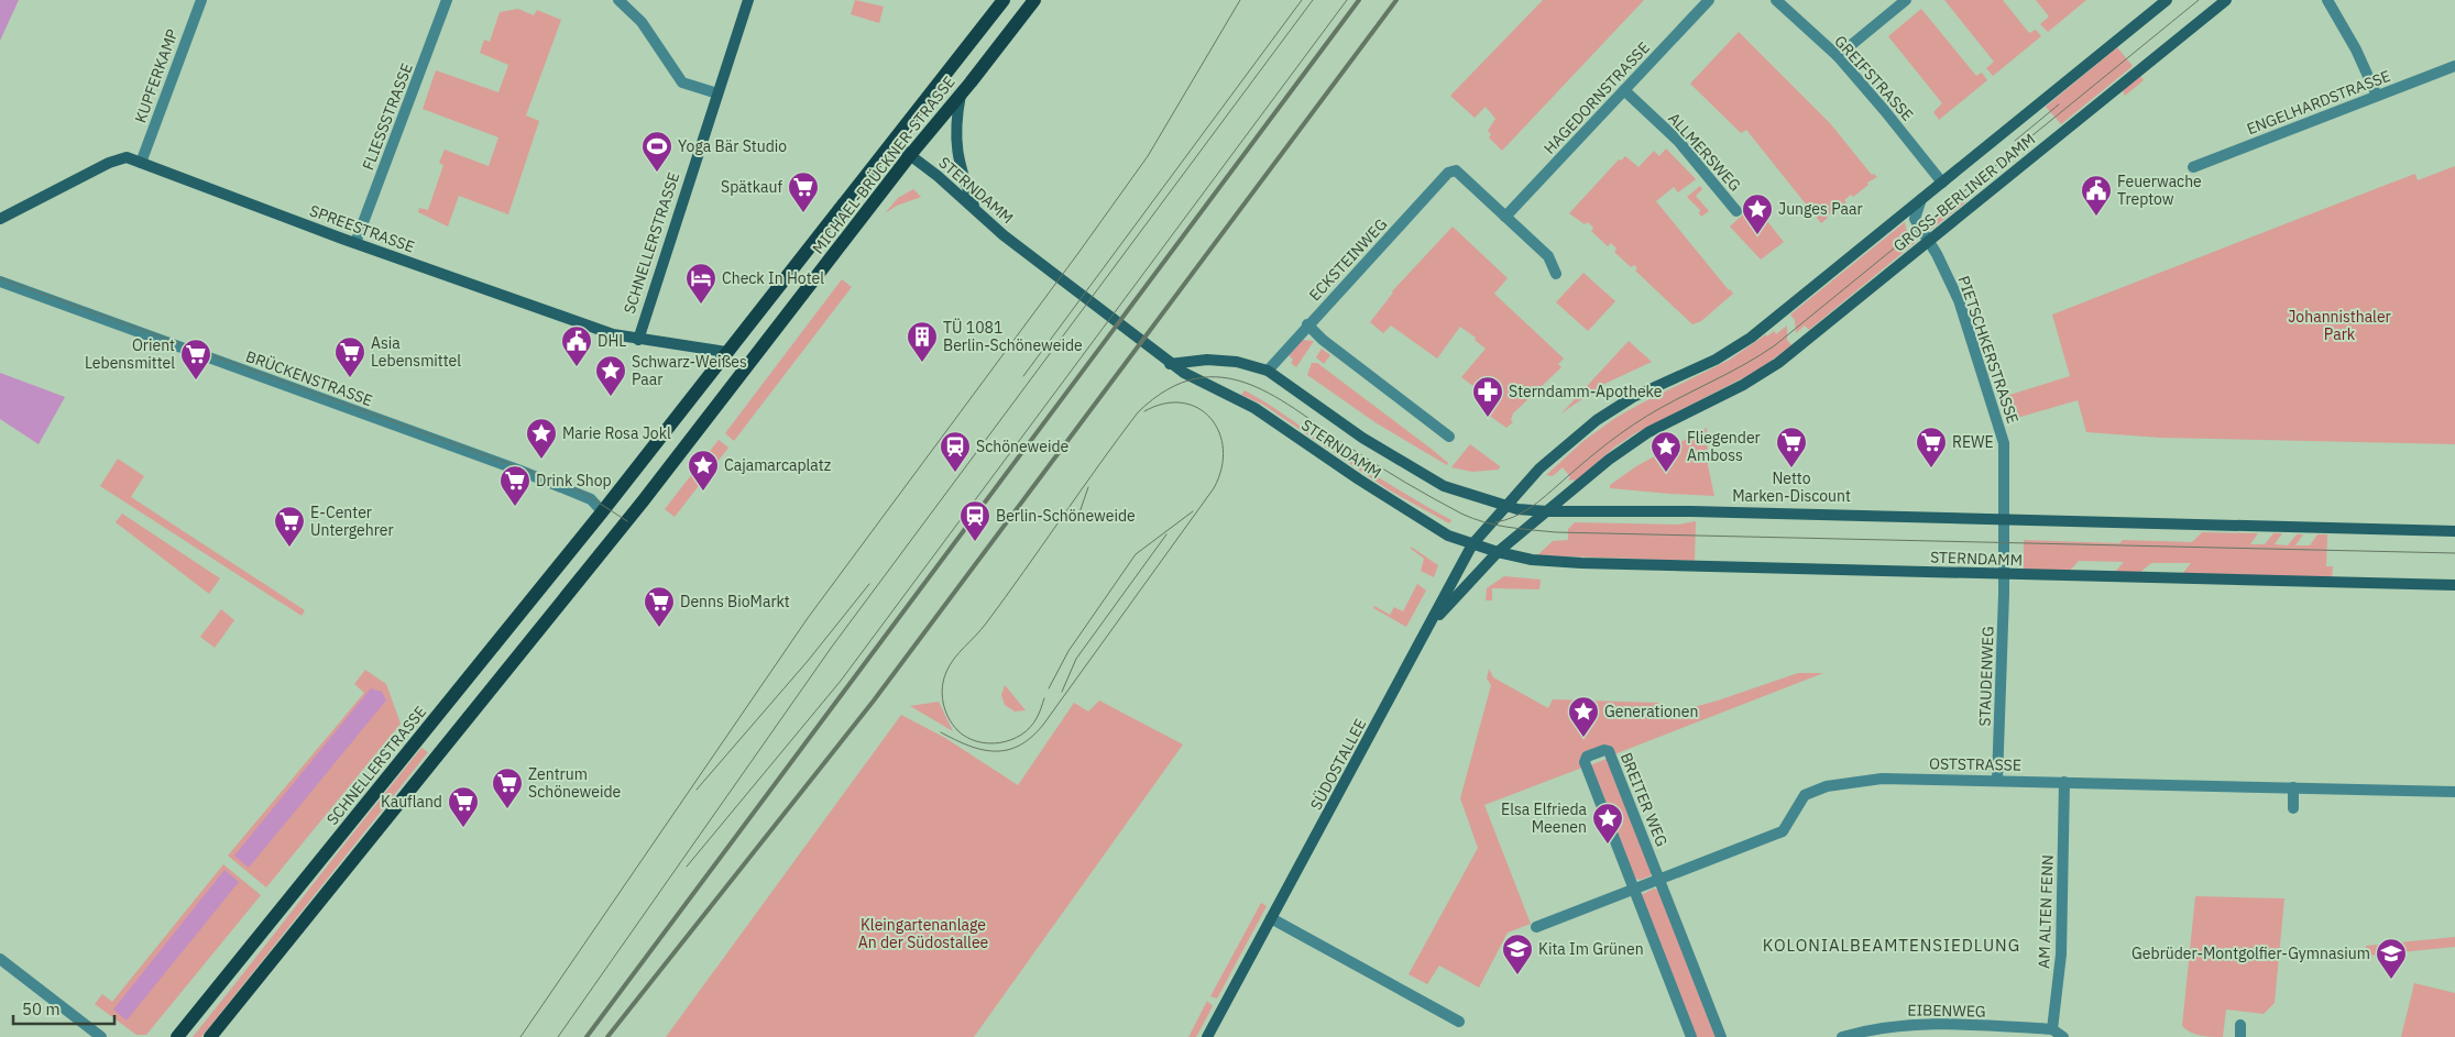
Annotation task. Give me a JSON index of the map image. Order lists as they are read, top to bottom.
{
  "streets": {
    "main road": [
      "MICHAEL-BRÜCKNER-STRASSE",
      "STERNDAMM",
      "GROSS-BERLINER DAMM",
      "SPREESTRASSE",
      "SCHNELLERSTRASSE",
      "SÜDOSTALLEE"
    ],
    "street": [
      "KUPFERKAMP",
      "GREIFSTRASSE",
      "HAGEDORNSTRASSE",
      "ENGELHARDSTRASSE",
      "FLIESSSTRASSE",
      "ALLMERSWEG",
      "ECKSTEINWEG",
      "PIETSCHKERSTRASSE",
      "BRÜCKENSTRASSE",
      "STAUDENWEG",
      "OSTSTRASSE",
      "BREITER WEG",
      "AM ALTEN FENN",
      "EIBENWEG"
    ]
  },
  "crossings": [
    ["KUPFERKAMP", "SPREESTRASSE"],
    ["GREIFSTRASSE", "GROSS-BERLINER DAMM"],
    ["HAGEDORNSTRASSE", "ALLMERSWEG"],
    ["HAGEDORNSTRASSE", "ECKSTEINWEG"],
    ["FLIESSSTRASSE", "SPREESTRASSE"],
    ["MICHAEL-BRÜCKNER-STRASSE", "STERNDAMM"],
    ["MICHAEL-BRÜCKNER-STRASSE", "SPREESTRASSE"],
    ["MICHAEL-BRÜCKNER-STRASSE", "SCHNELLERSTRASSE"],
    ["MICHAEL-BRÜCKNER-STRASSE", "BRÜCKENSTRASSE"],
    ["STERNDAMM", "GROSS-BERLINER DAMM"],
    ["STERNDAMM", "ECKSTEINWEG"],
    ["STERNDAMM", "PIETSCHKERSTRASSE"],
    ["STERNDAMM", "STAUDENWEG"],
    ["STERNDAMM", "SÜDOSTALLEE"],
    ["GROSS-BERLINER DAMM", "PIETSCHKERSTRASSE"],
    ["GROSS-BERLINER DAMM", "SÜDOSTALLEE"],
    ["SPREESTRASSE", "SCHNELLERSTRASSE"],
    ["SCHNELLERSTRASSE", "BRÜCKENSTRASSE"],
    ["PIETSCHKERSTRASSE", "STAUDENWEG"],
    ["STAUDENWEG", "OSTSTRASSE"],
    ["OSTSTRASSE", "BREITER WEG"],
    ["OSTSTRASSE", "AM ALTEN FENN"],
    ["AM ALTEN FENN", "EIBENWEG"]
  ],
  "districts": ["KOLONIALBEAMTENSIEDLUNG"],
  "parks": ["Johannisthaler Park", "Kleingartenanlage An der Südostallee"],
  "places": {
    "sports": ["Yoga Bär Studio"],
    "supermarket": [
      "Spätkauf",
      "Asia Lebensmittel",
      "Orient Lebensmittel",
      "Netto Marken-Discount",
      "REWE",
      "Drink Shop",
      "E-Center Untergehrer",
      "Denns BioMarkt",
      "Zentrum Schöneweide",
      "Kaufland"
    ],
    "public building": ["Feuerwache Treptow", "DHL"],
    "place": [
      "Junges Paar",
      "Schwarz-Weißes Paar",
      "Marie Rosa Jokl",
      "Fliegender Amboss",
      "Cajamarcaplatz",
      "Generationen",
      "Elsa Elfrieda Meenen"
    ],
    "hotel": ["Check In Hotel"],
    "building": ["TÜ 1081 Berlin-Schöneweide"],
    "pharmacy": ["Sterndamm-Apotheke"],
    "station": ["Schöneweide", "Berlin-Schöneweide"],
    "school or university": ["Kita Im Grünen", "Gebrüder-Montgolfier-Gymnasium"]
  },
  "scale_bar": "50 m"
}
